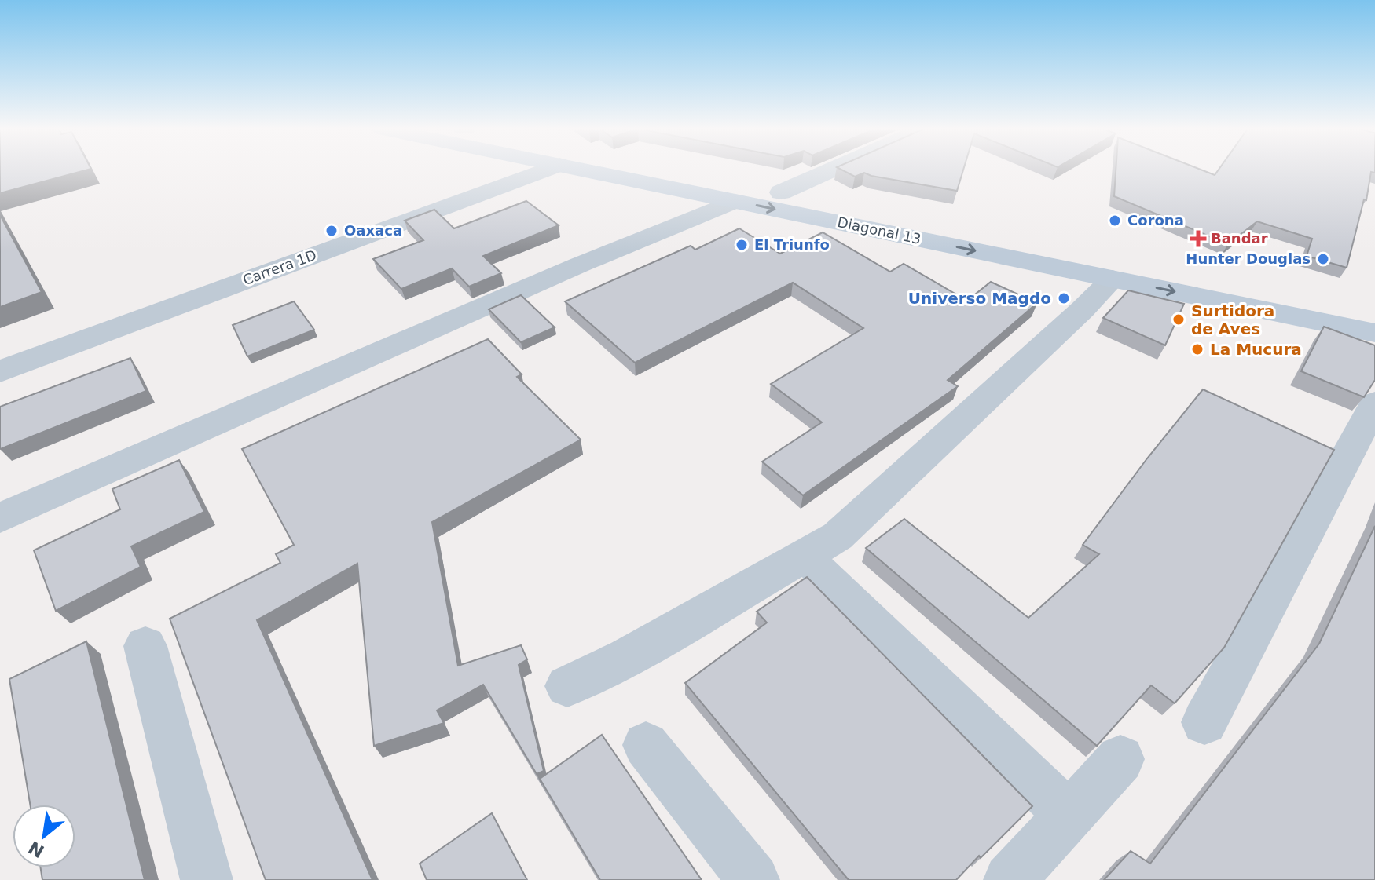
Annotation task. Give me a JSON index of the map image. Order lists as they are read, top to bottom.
{
  "streets": {
    "main road": ["Diagonal 13"],
    "street": ["Carrera 1D"]
  },
  "places": {
    "other": [
      "Corona",
      "Oaxaca",
      "El Triunfo",
      "Hunter Douglas",
      "Universo Magdo",
      "Surtidora de Aves",
      "La Mucura"
    ],
    "health": ["Bandar"]
  },
  "north": "bottom left"
}
